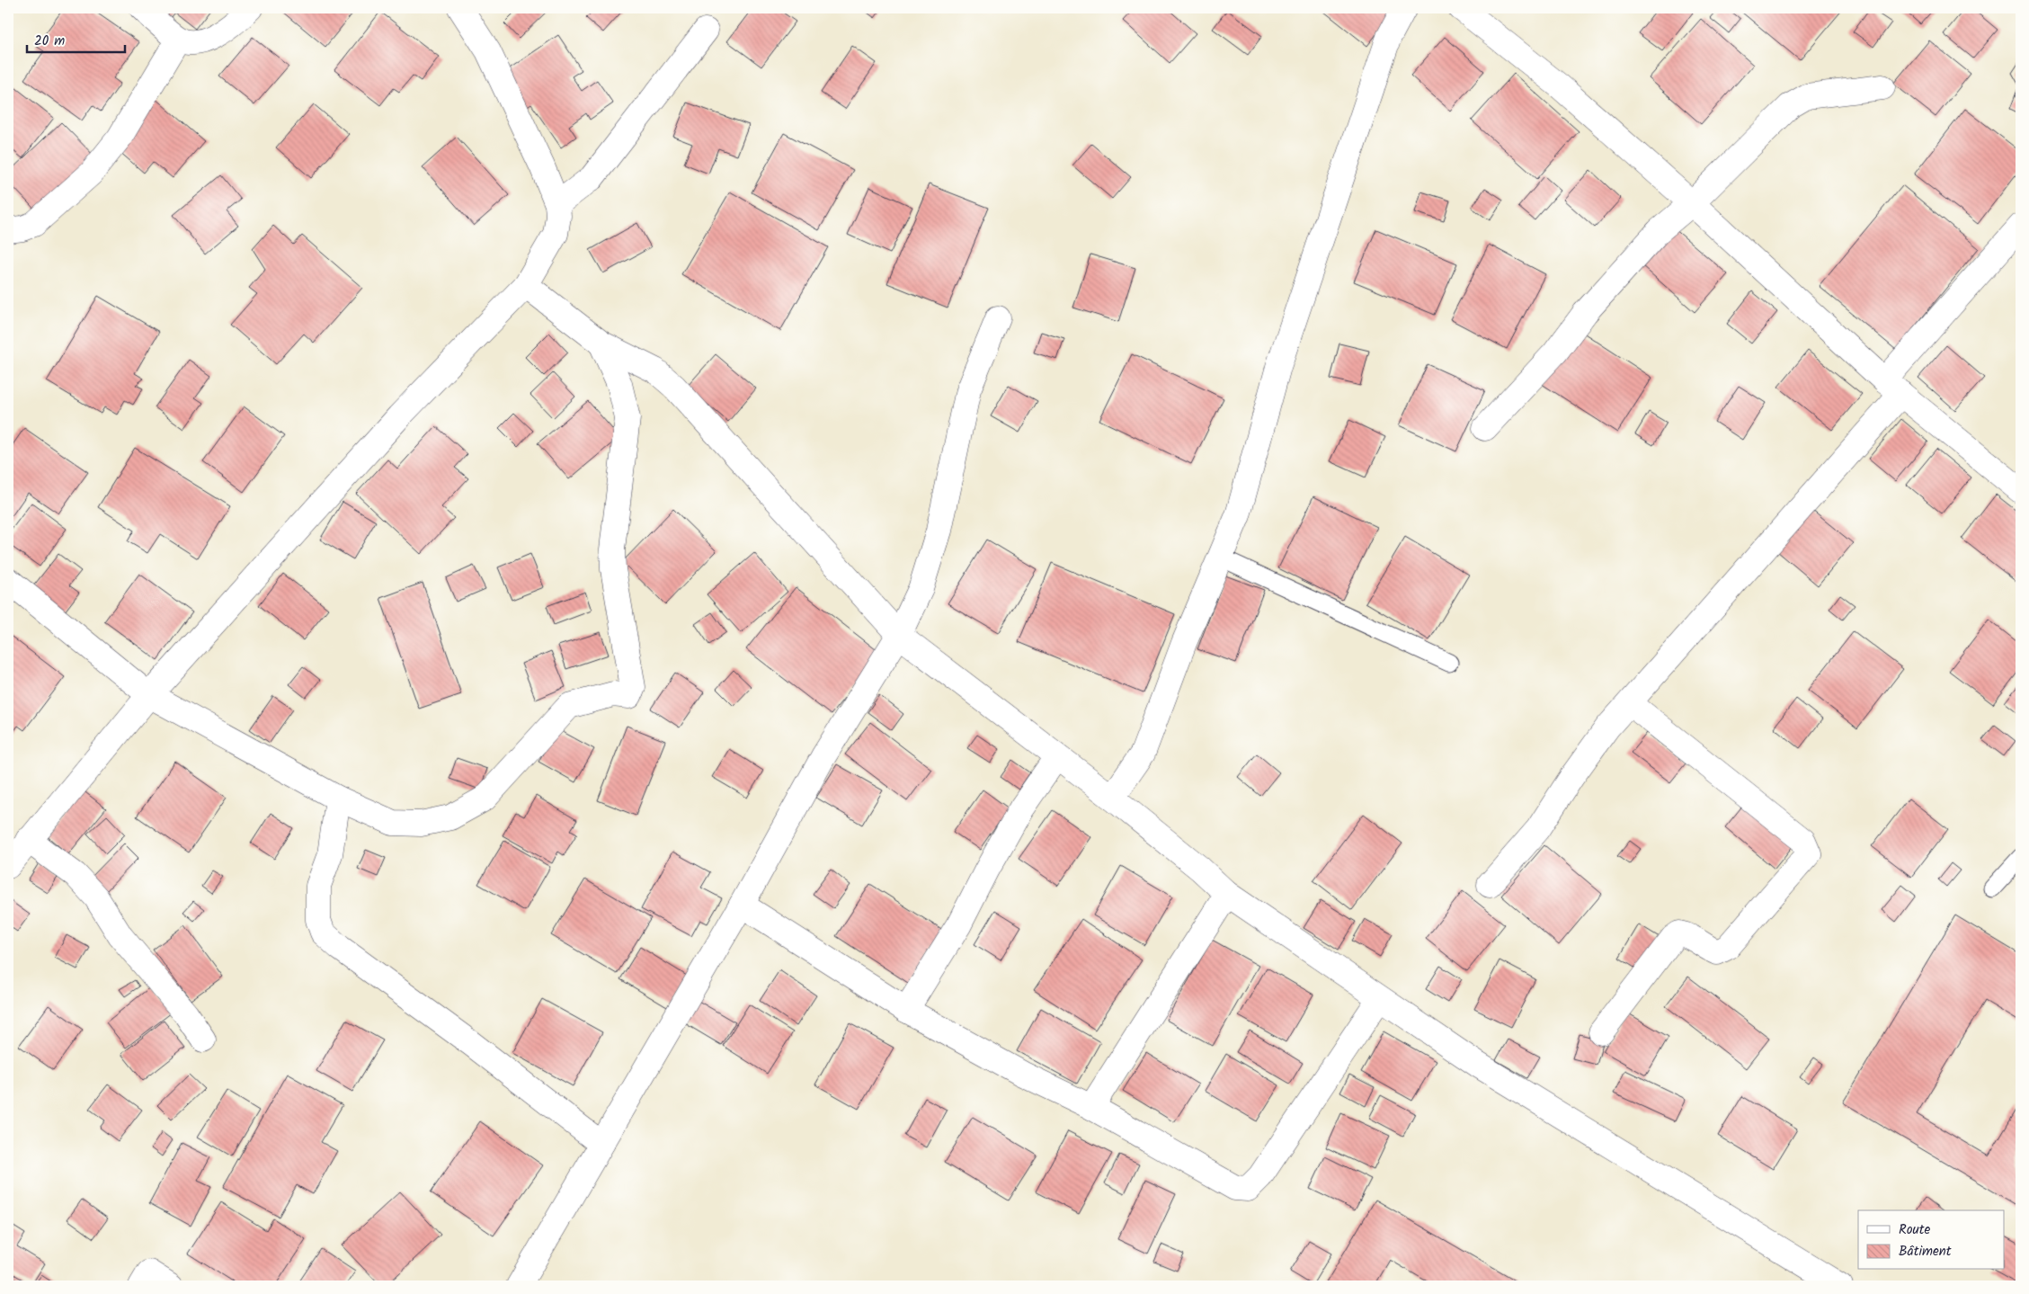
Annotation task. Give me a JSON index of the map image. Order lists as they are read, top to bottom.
{
  "legend": ["Route", "Bâtiment"],
  "scale_bar": "20 m"
}
